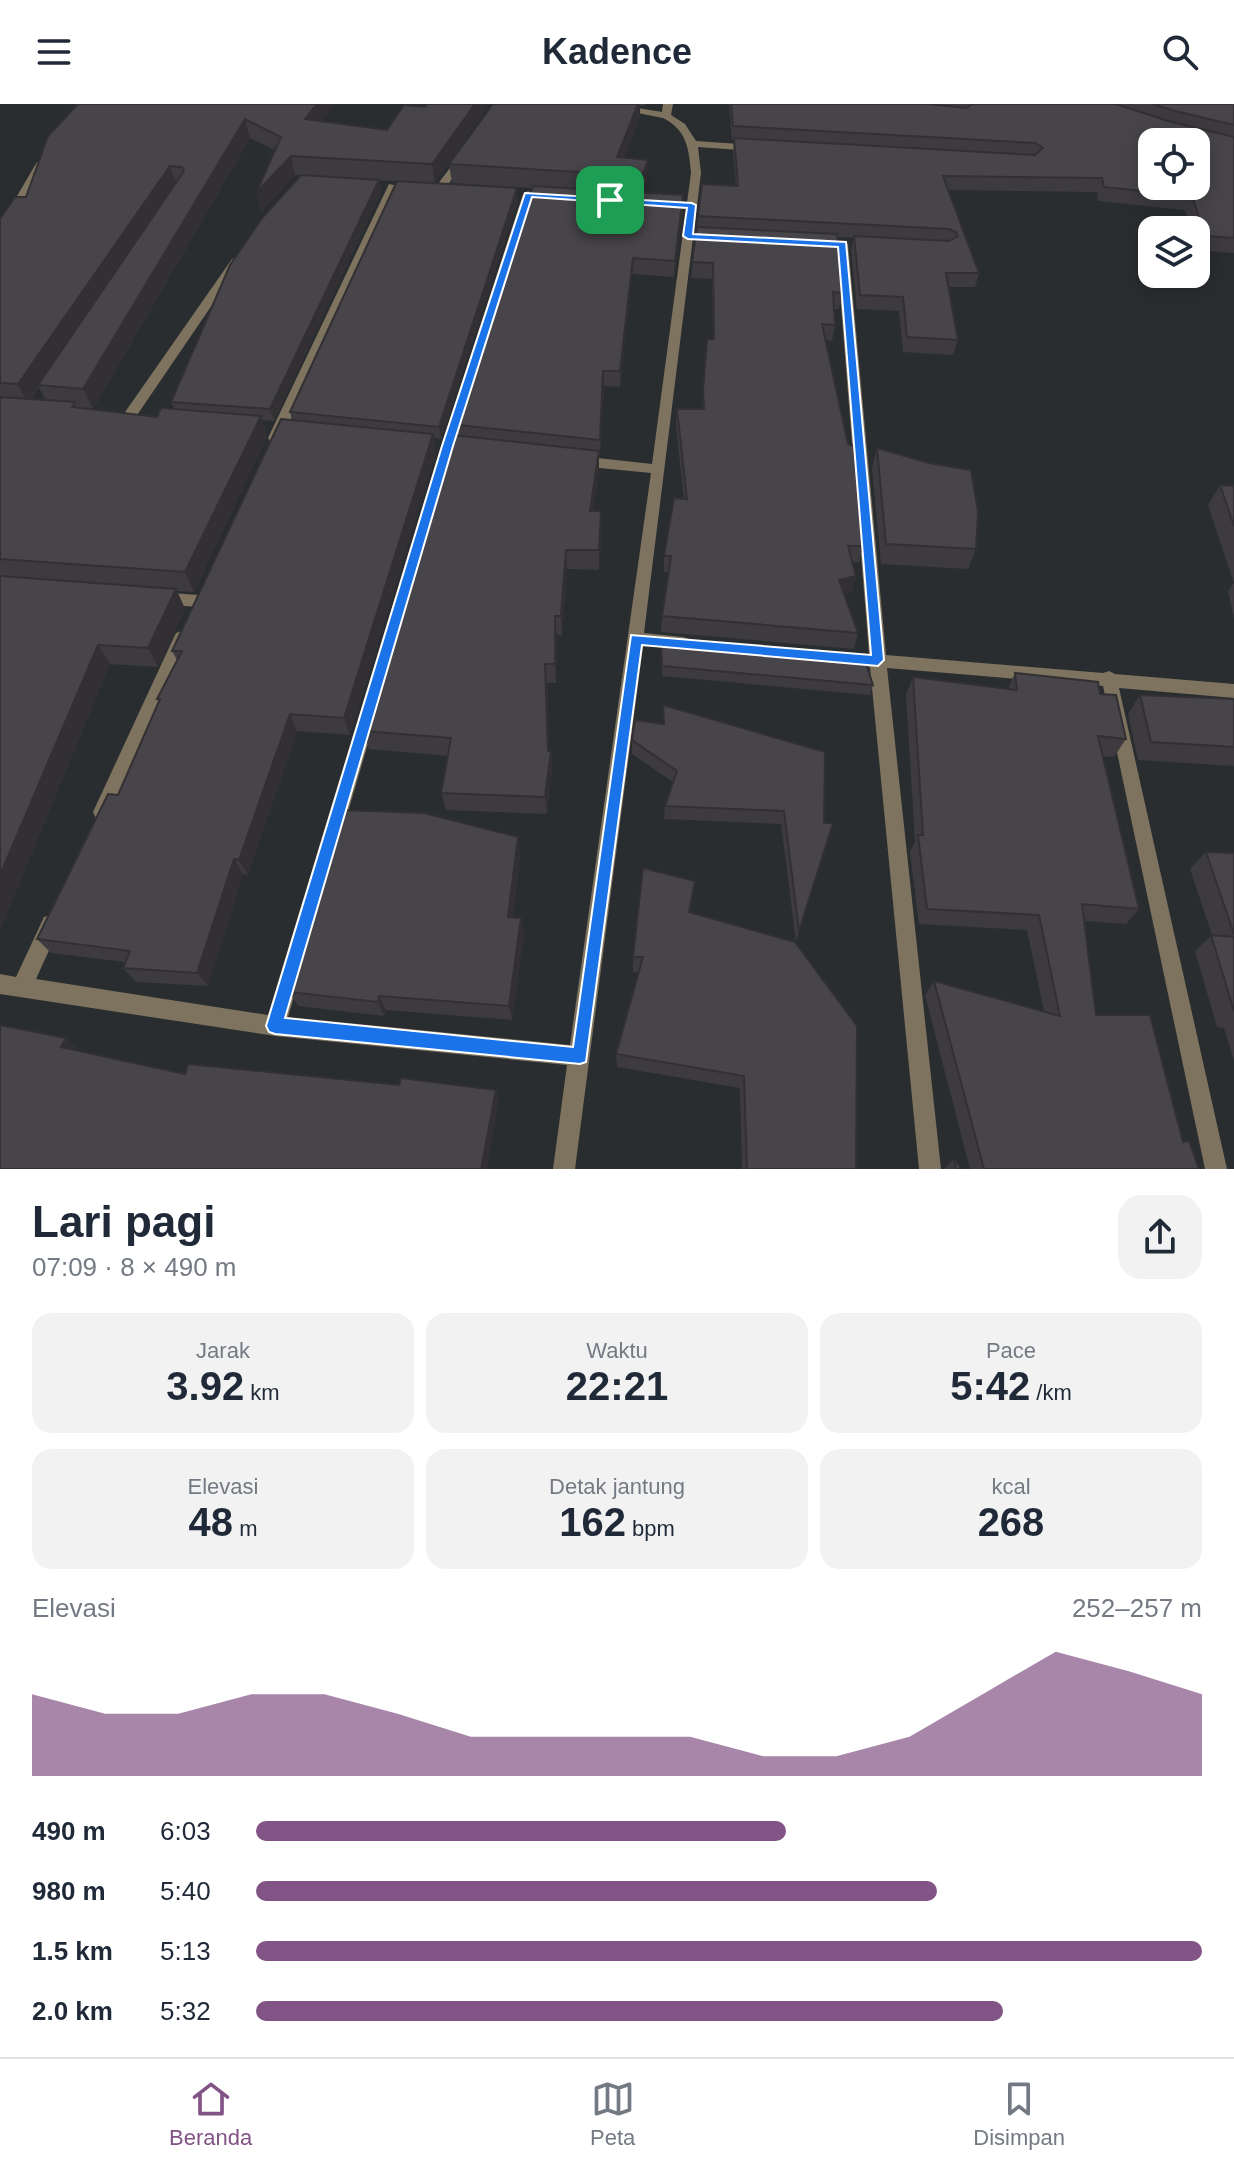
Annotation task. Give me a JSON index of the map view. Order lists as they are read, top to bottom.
{
  "page": {
    "header": "Kadence",
    "heading": ["Lari pagi", "07:09 · 8 × 490 m"],
    "stats": [
      ["Jarak", "3.92 km"],
      ["Waktu", "22:21"],
      ["Pace", "5:42 /km"],
      ["Elevasi", "48 m"],
      ["Detak jantung", "162 bpm"],
      ["kcal", "268"]
    ],
    "chart": ["Elevasi", "252–257 m"],
    "list": [
      {
        "name": "490 m",
        "note": "6:03"
      },
      {
        "name": "980 m",
        "note": "5:40"
      },
      {
        "name": "1.5 km",
        "note": "5:13"
      },
      {
        "name": "2.0 km",
        "note": "5:32"
      }
    ],
    "tabs": ["Beranda", "Peta", "Disimpan"]
  }
}
